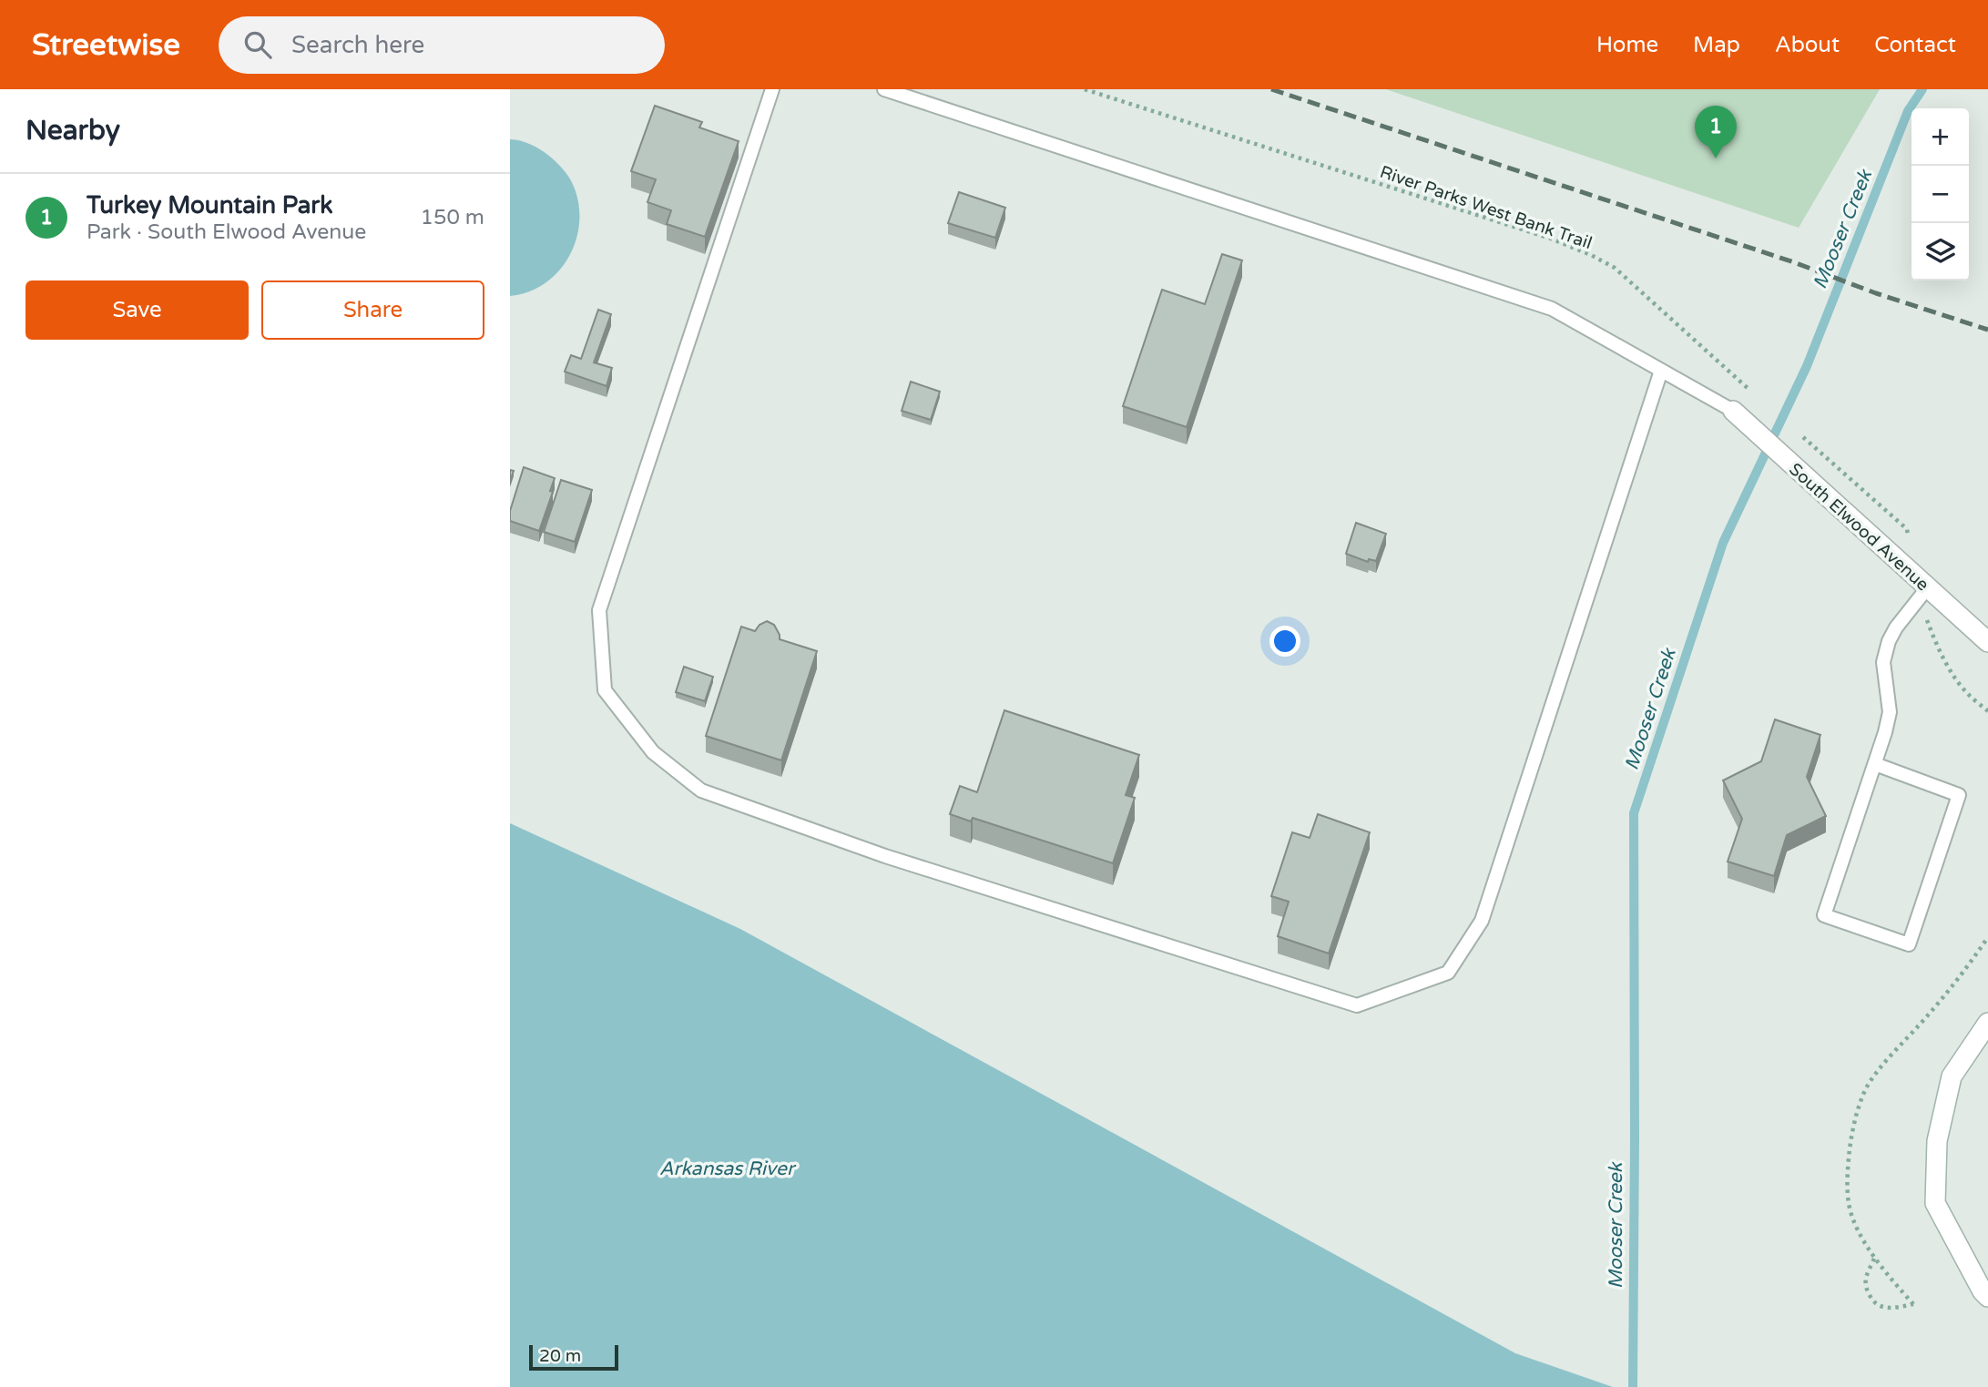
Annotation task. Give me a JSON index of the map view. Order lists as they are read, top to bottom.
{
  "streets": {
    "street": ["South Elwood Avenue"],
    "path": ["River Parks West Bank Trail"]
  },
  "water": ["Mooser Creek", "Arkansas River"],
  "scale_bar": "20 m",
  "page": {
    "header": "Streetwise",
    "search": "Search here",
    "nav": [
      "Home",
      "Map",
      "About",
      "Contact"
    ],
    "heading": "Nearby",
    "pins": "1",
    "map_buttons": ["+", "−"],
    "list": [
      {
        "mark": "1",
        "name": "Turkey Mountain Park",
        "note": "Park · South Elwood Avenue",
        "value": "150 m"
      }
    ],
    "buttons": ["Save", "Share"],
    "scale": "20 m"
  }
}
